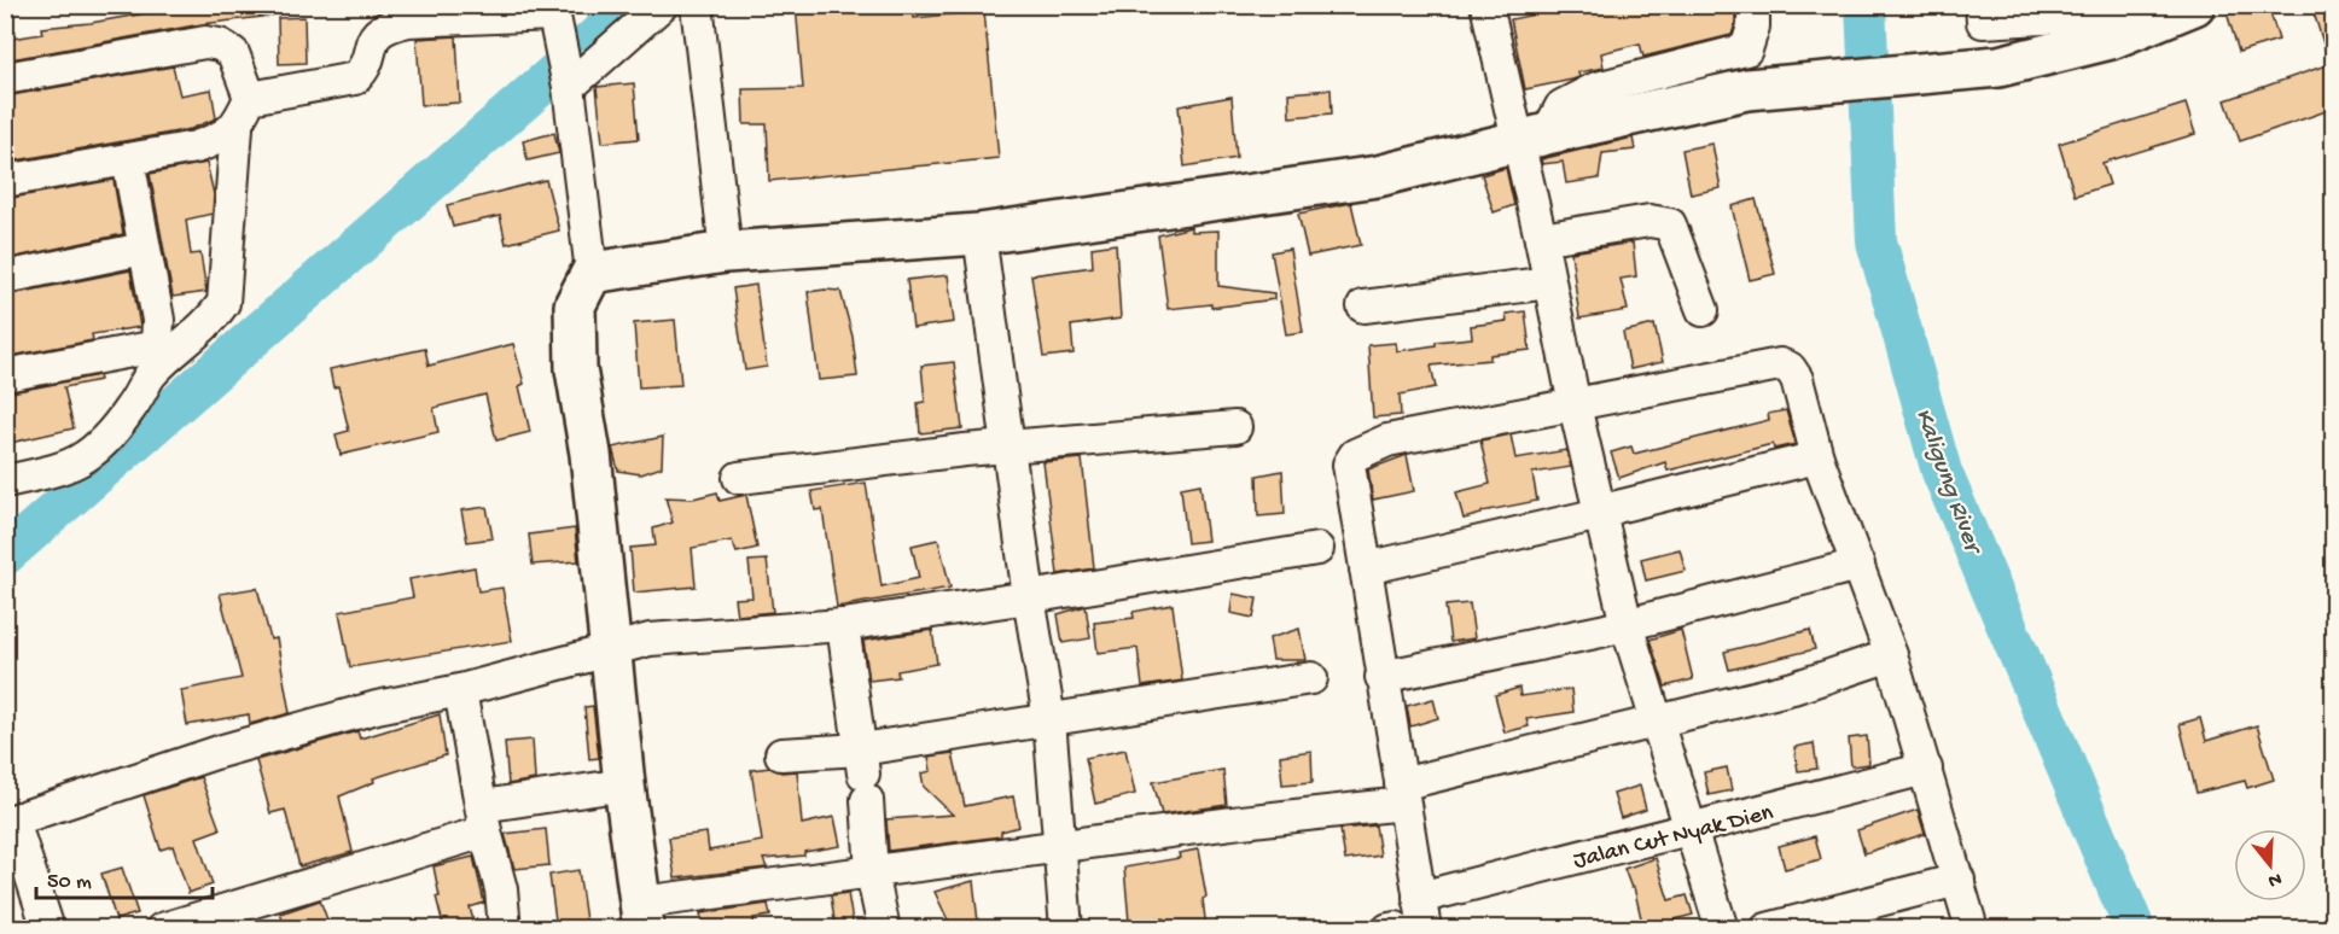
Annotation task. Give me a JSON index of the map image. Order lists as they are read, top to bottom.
{
  "streets": {
    "street": ["Jalan Cut Nyak Dien"]
  },
  "water": ["Kaligung River"],
  "scale_bar": "50 m",
  "north": "bottom"
}
